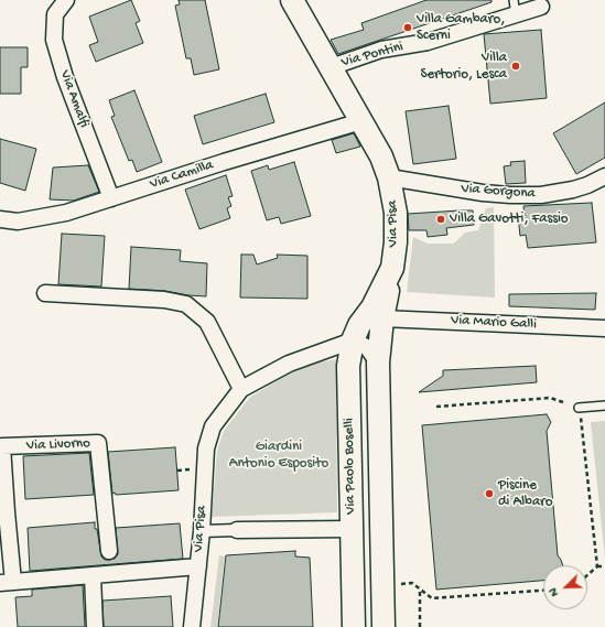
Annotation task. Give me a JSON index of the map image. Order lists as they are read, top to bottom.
{
  "streets": {
    "main road": ["Via Pisa", "Via Paolo Boselli"],
    "street": [
      "Via Pontini",
      "Via Amalfi",
      "Via Camilla",
      "Via Gorgona",
      "Via Mario Galli",
      "Via Livorno"
    ]
  },
  "crossings": [
    ["Via Pontini", "Via Pisa"],
    ["Via Amalfi", "Via Camilla"],
    ["Via Camilla", "Via Pisa"],
    ["Via Gorgona", "Via Pisa"],
    ["Via Pisa", "Via Livorno"],
    ["Via Pisa", "Via Paolo Boselli"],
    ["Via Mario Galli", "Via Paolo Boselli"]
  ],
  "parks": ["Giardini Antonio Esposito"],
  "places": [
    "Villa Gambaro, Scerni",
    "Villa Sertorio, Lesca",
    "Villa Gavotti, Fassio",
    "Piscine di Albaro"
  ],
  "north": "bottom left"
}
